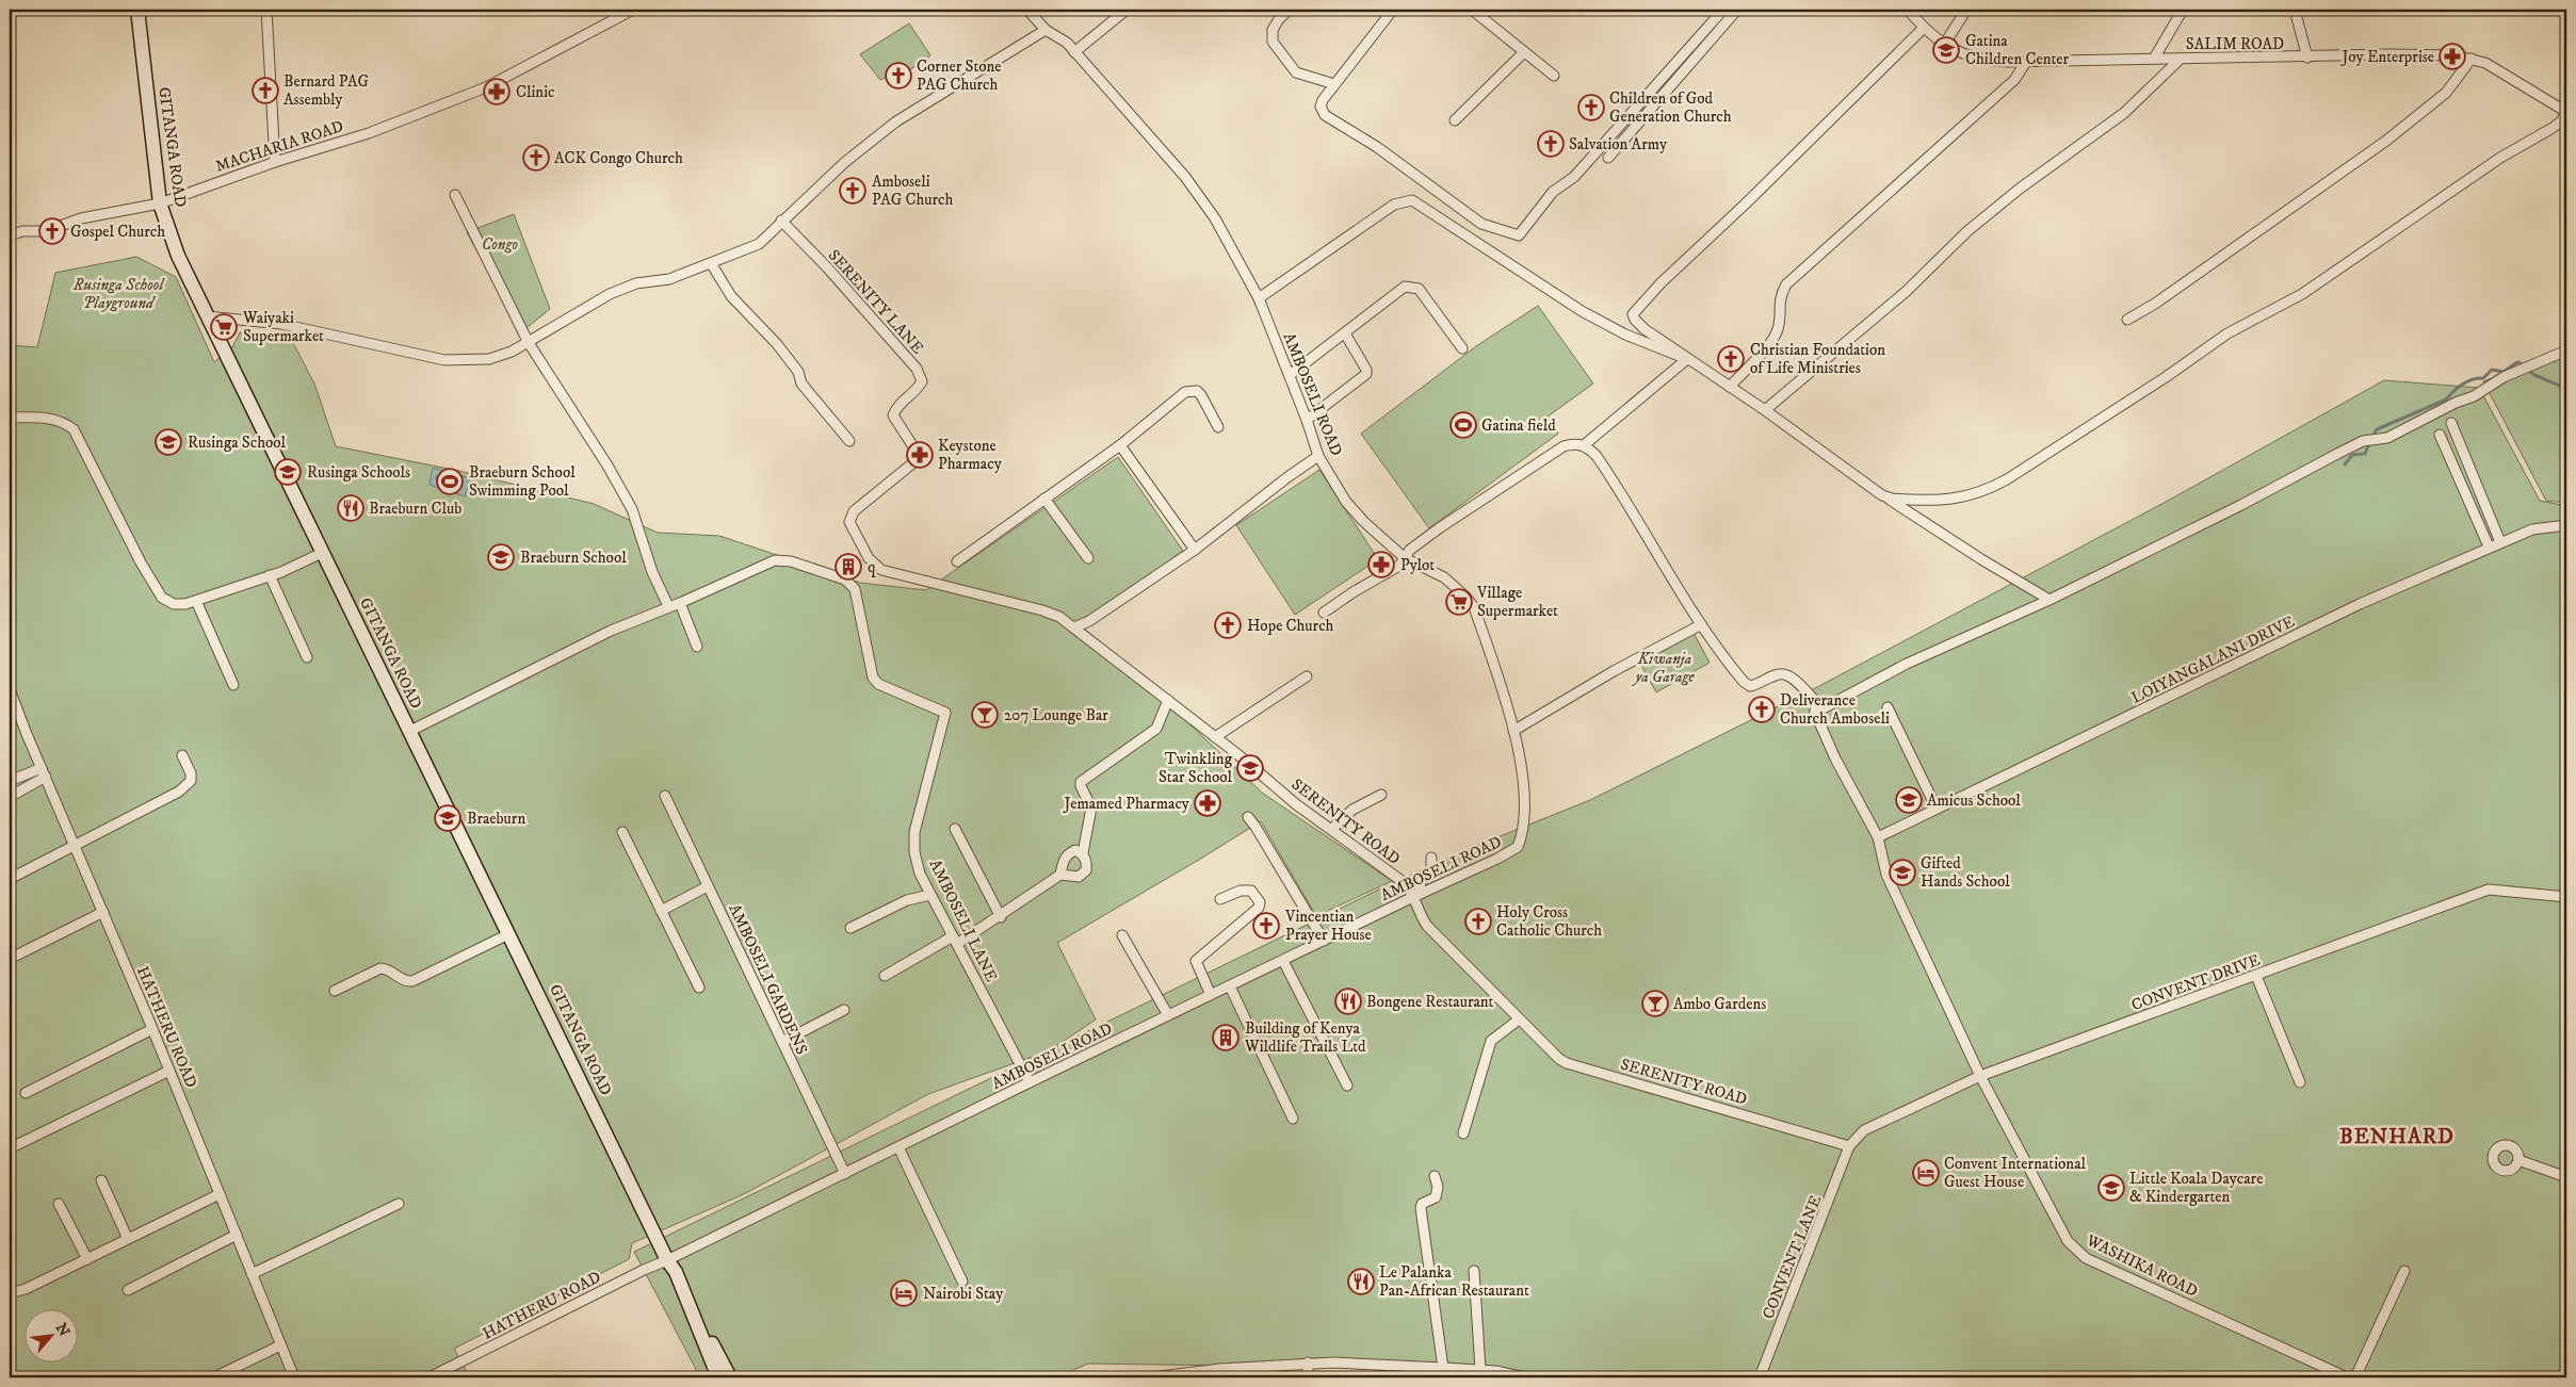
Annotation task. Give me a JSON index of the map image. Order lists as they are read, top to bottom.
{
  "streets": {
    "main road": ["GITANGA ROAD"],
    "street": [
      "SALIM ROAD",
      "MACHARIA ROAD",
      "SERENITY LANE",
      "AMBOSELI ROAD",
      "LOIYANGALANI DRIVE",
      "SERENITY ROAD",
      "AMBOSELI LANE",
      "AMBOSELI GARDENS",
      "CONVENT DRIVE",
      "HATHERU ROAD",
      "CONVENT LANE",
      "WASHIKA ROAD"
    ]
  },
  "crossings": [
    ["MACHARIA ROAD", "GITANGA ROAD"],
    ["GITANGA ROAD", "AMBOSELI ROAD"],
    ["GITANGA ROAD", "HATHERU ROAD"],
    ["SERENITY LANE", "SERENITY ROAD"],
    ["AMBOSELI ROAD", "SERENITY ROAD"],
    ["AMBOSELI ROAD", "AMBOSELI LANE"],
    ["AMBOSELI ROAD", "AMBOSELI GARDENS"],
    ["AMBOSELI ROAD", "HATHERU ROAD"],
    ["SERENITY ROAD", "CONVENT DRIVE"],
    ["SERENITY ROAD", "CONVENT LANE"],
    ["CONVENT DRIVE", "CONVENT LANE"],
    ["CONVENT DRIVE", "WASHIKA ROAD"]
  ],
  "districts": ["BENHARD"],
  "parks": ["Congo", "Rusinga School Playground", "Kiwanja ya Garage"],
  "places": {
    "school or university": [
      "Gatina Children Center",
      "Rusinga School",
      "Rusinga Schools",
      "Braeburn School",
      "Twinkling Star School",
      "Amicus School",
      "Braeburn",
      "Gifted Hands School",
      "Little Koala Daycare & Kindergarten"
    ],
    "pharmacy": [
      "Joy Enterprise",
      "Clinic",
      "Keystone Pharmacy",
      "Pylot",
      "Jemamed Pharmacy"
    ],
    "church": [
      "Corner Stone PAG Church",
      "Bernard PAG Assembly",
      "Children of God Generation Church",
      "Salvation Army",
      "ACK Congo Church",
      "Amboseli PAG Church",
      "Gospel Church",
      "Christian Foundation of Life Ministries",
      "Hope Church",
      "Deliverance Church Amboseli",
      "Holy Cross Catholic Church",
      "Vincentian Prayer House"
    ],
    "supermarket": ["Waiyaki Supermarket", "Village Supermarket"],
    "sports": ["Gatina field", "Braeburn School Swimming Pool"],
    "restaurant": ["Braeburn Club", "Bongene Restaurant", "Le Palanka Pan-African Restaurant"],
    "building": ["q", "Building of Kenya Wildlife Trails Ltd"],
    "bar": ["207 Lounge Bar", "Ambo Gardens"],
    "hotel": ["Convent International Guest House", "Nairobi Stay"]
  },
  "north": "top right"
}
